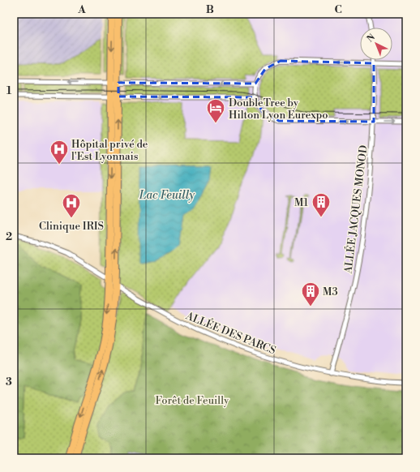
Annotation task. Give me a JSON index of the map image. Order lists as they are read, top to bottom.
{
  "streets": {
    "street": ["ALLÉE JACQUES MONOD", "ALLÉE DES PARCS"]
  },
  "crossings": [
    ["ALLÉE JACQUES MONOD", "ALLÉE DES PARCS"]
  ],
  "water": ["Lac Feuilly"],
  "parks": ["Forêt de Feuilly"],
  "places": {
    "hotel": ["DoubleTree by Hilton Lyon Eurexpo"],
    "hospital": ["Hôpital privé de l'Est Lyonnais", "Clinique IRIS"],
    "building": ["M1", "M3"]
  },
  "north": "top left",
  "grid": {
    "columns": ["A", "B", "C"],
    "rows": ["1", "2", "3"]
  }
}
